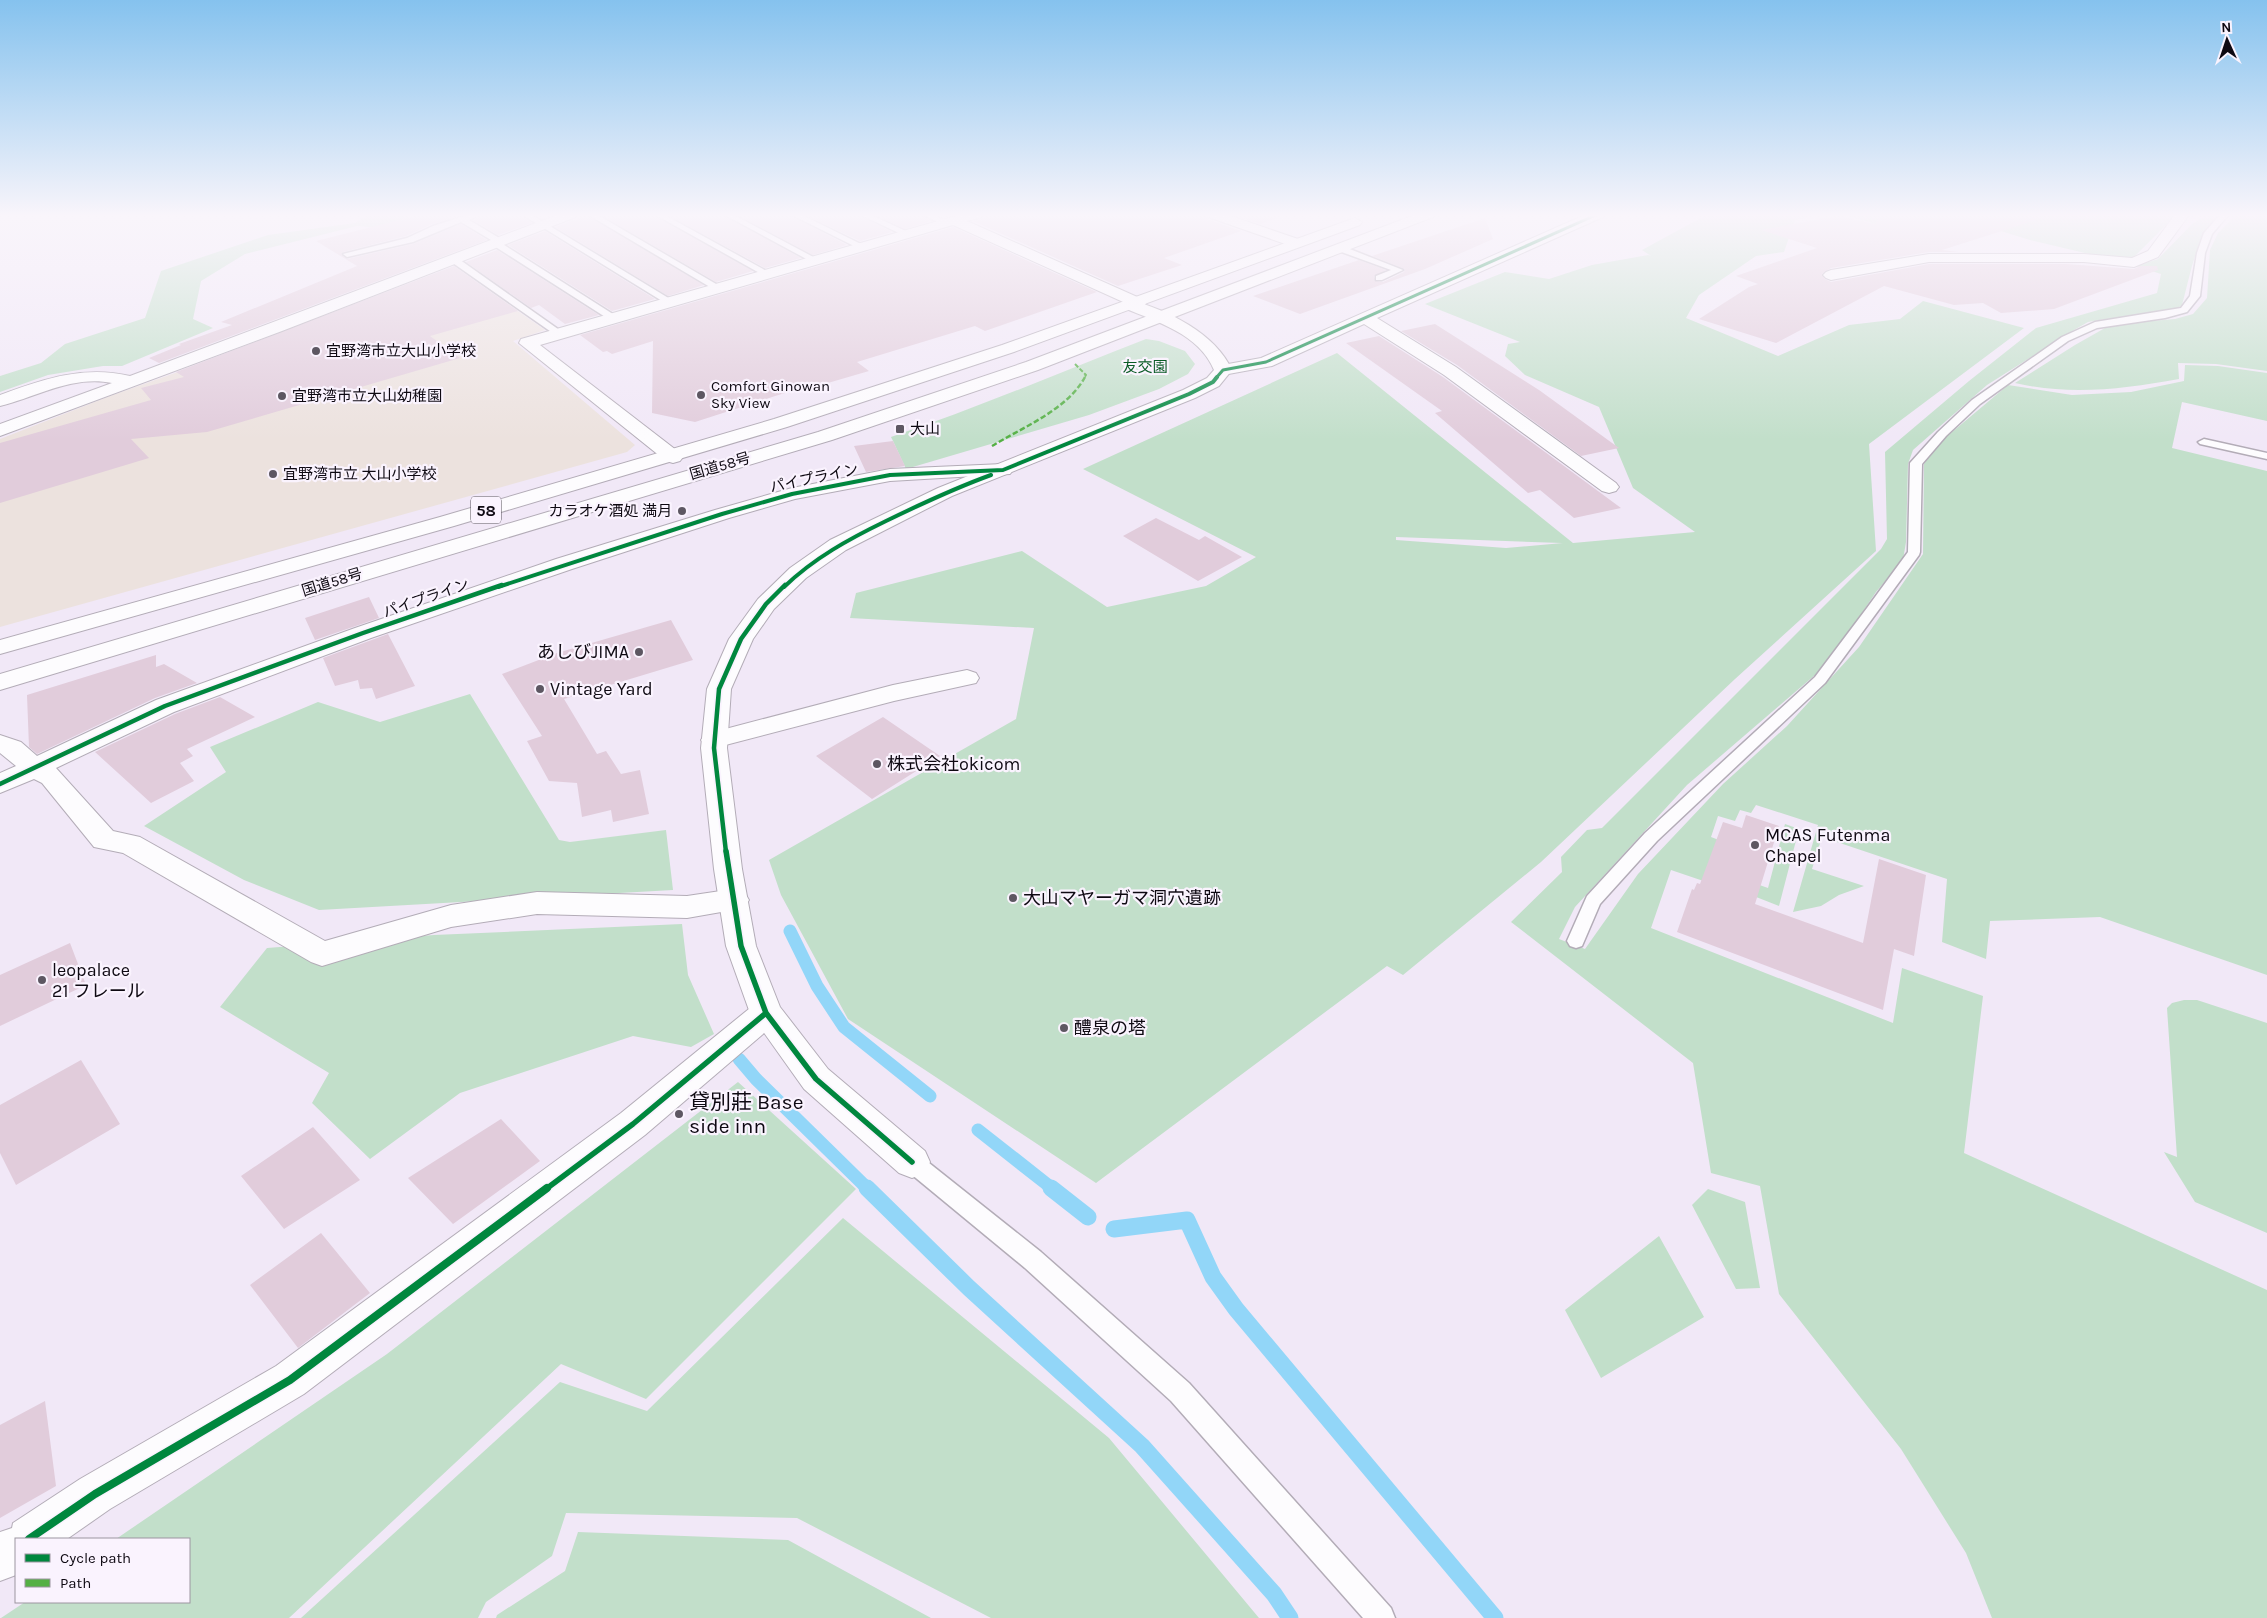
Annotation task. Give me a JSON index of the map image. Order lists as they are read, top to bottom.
{
  "streets": {
    "main road": ["国道58号", "パイプライン", "58"]
  },
  "parks": ["友交園"],
  "places": {
    "other": [
      "宜野湾市立大山小学校",
      "Comfort Ginowan Sky View",
      "宜野湾市立大山幼稚園",
      "宜野湾市立 大山小学校",
      "カラオケ酒処 満月",
      "あしびJIMA",
      "Vintage Yard",
      "株式会社okicom",
      "MCAS Futenma Chapel",
      "大山マヤーガマ洞穴遺跡",
      "leopalace 21 フレール",
      "醴泉の塔",
      "貸別莊 Base side inn"
    ],
    "transit": ["大山"]
  },
  "legend": ["Cycle path", "Path"],
  "north": "top"
}
